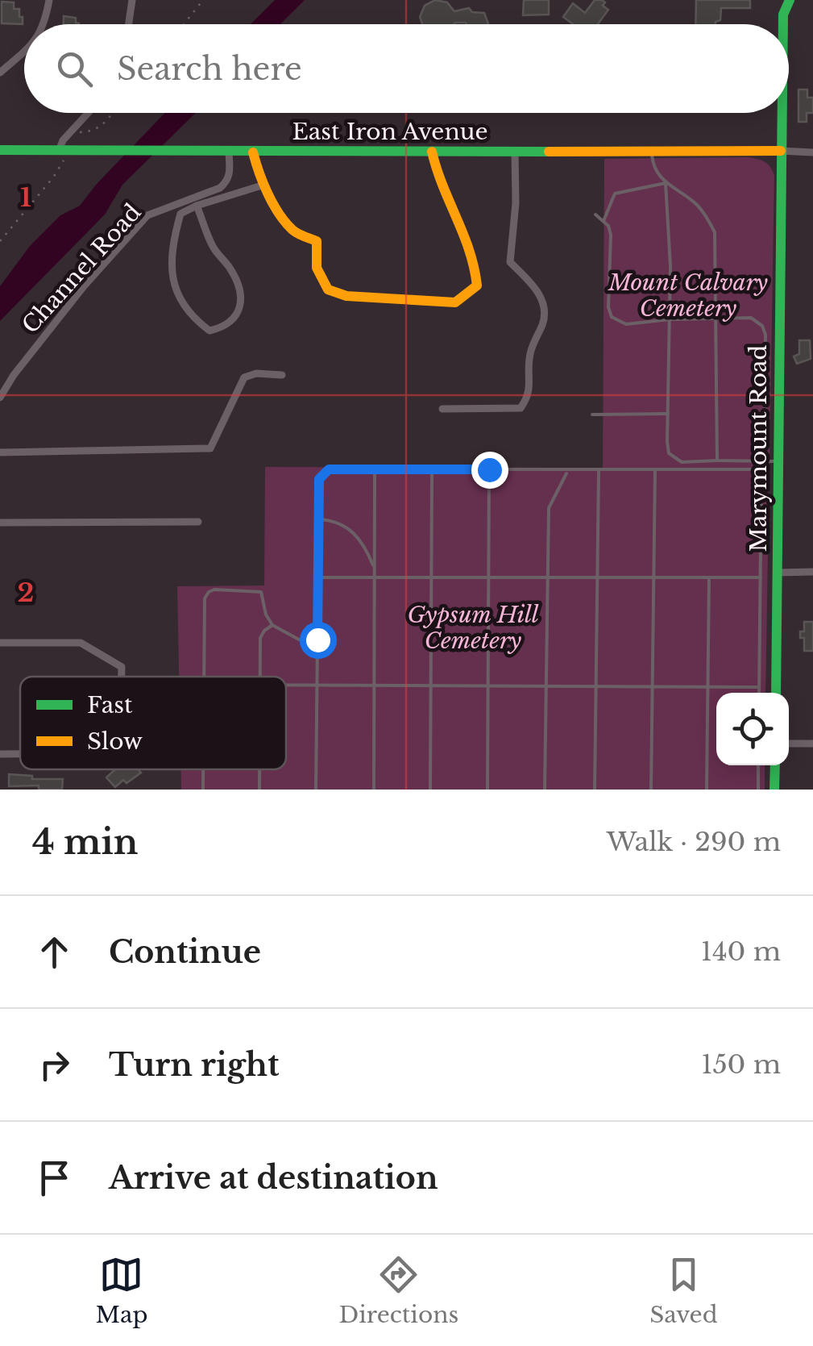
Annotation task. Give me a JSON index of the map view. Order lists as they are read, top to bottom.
{
  "streets": {
    "street": ["East Iron Avenue", "Channel Road", "Marymount Road"]
  },
  "crossings": [
    ["East Iron Avenue", "Channel Road"],
    ["East Iron Avenue", "Marymount Road"]
  ],
  "parks": ["Mount Calvary Cemetery", "Gypsum Hill Cemetery"],
  "legend": ["Fast", "Slow"],
  "page": {
    "search": "Search here",
    "heading": ["4 min", "Walk · 290 m"],
    "list": [
      ["Continue", "140 m"],
      ["Turn right", "150 m"],
      "Arrive at destination"
    ],
    "nav": ["Map", "Directions", "Saved"]
  },
  "grid": {
    "rows": ["1", "2"]
  }
}
